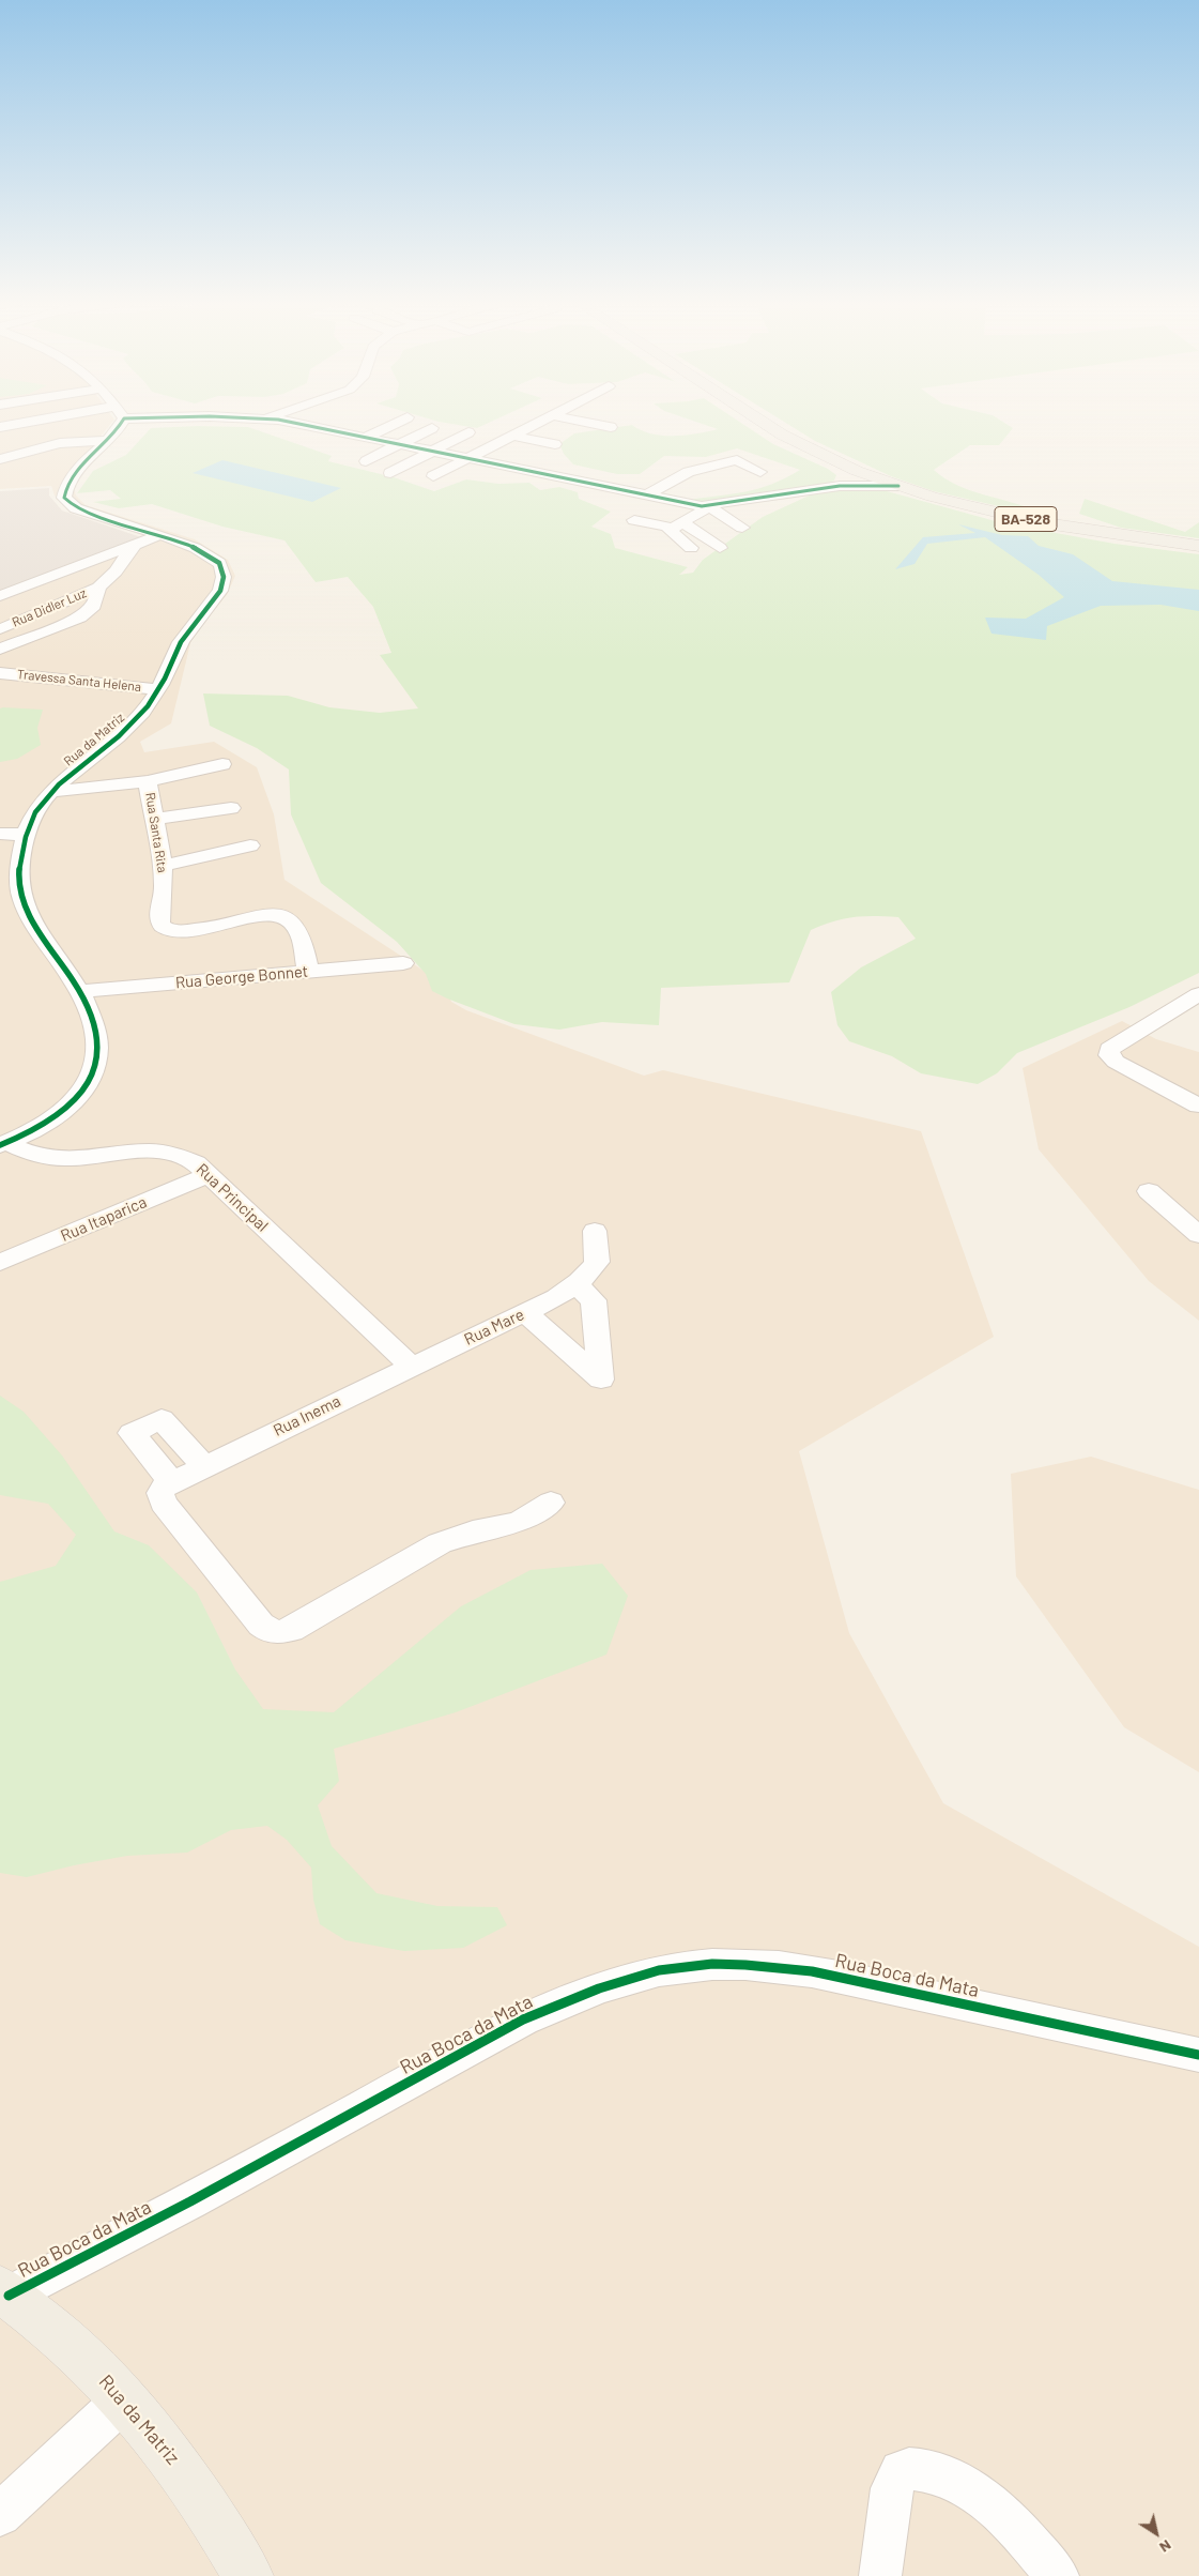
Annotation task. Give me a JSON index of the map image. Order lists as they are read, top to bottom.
{
  "streets": {
    "main road": ["BA-528", "Rua da Matriz"],
    "street": [
      "Rua Didler Luz",
      "Travessa Santa Helena",
      "Rua Santa Rita",
      "Rua George Bonnet",
      "Rua Principal",
      "Rua Itaparica",
      "Rua Mare",
      "Rua Inema",
      "Rua Boca da Mata"
    ]
  },
  "crossings": [
    ["Travessa Santa Helena", "Rua da Matriz"],
    ["Rua da Matriz", "Rua George Bonnet"],
    ["Rua da Matriz", "Rua Principal"],
    ["Rua da Matriz", "Rua Boca da Mata"],
    ["Rua Santa Rita", "Rua George Bonnet"],
    ["Rua Principal", "Rua Itaparica"],
    ["Rua Principal", "Rua Mare"],
    ["Rua Principal", "Rua Inema"],
    ["Rua Mare", "Rua Inema"]
  ],
  "north": "bottom right"
}
